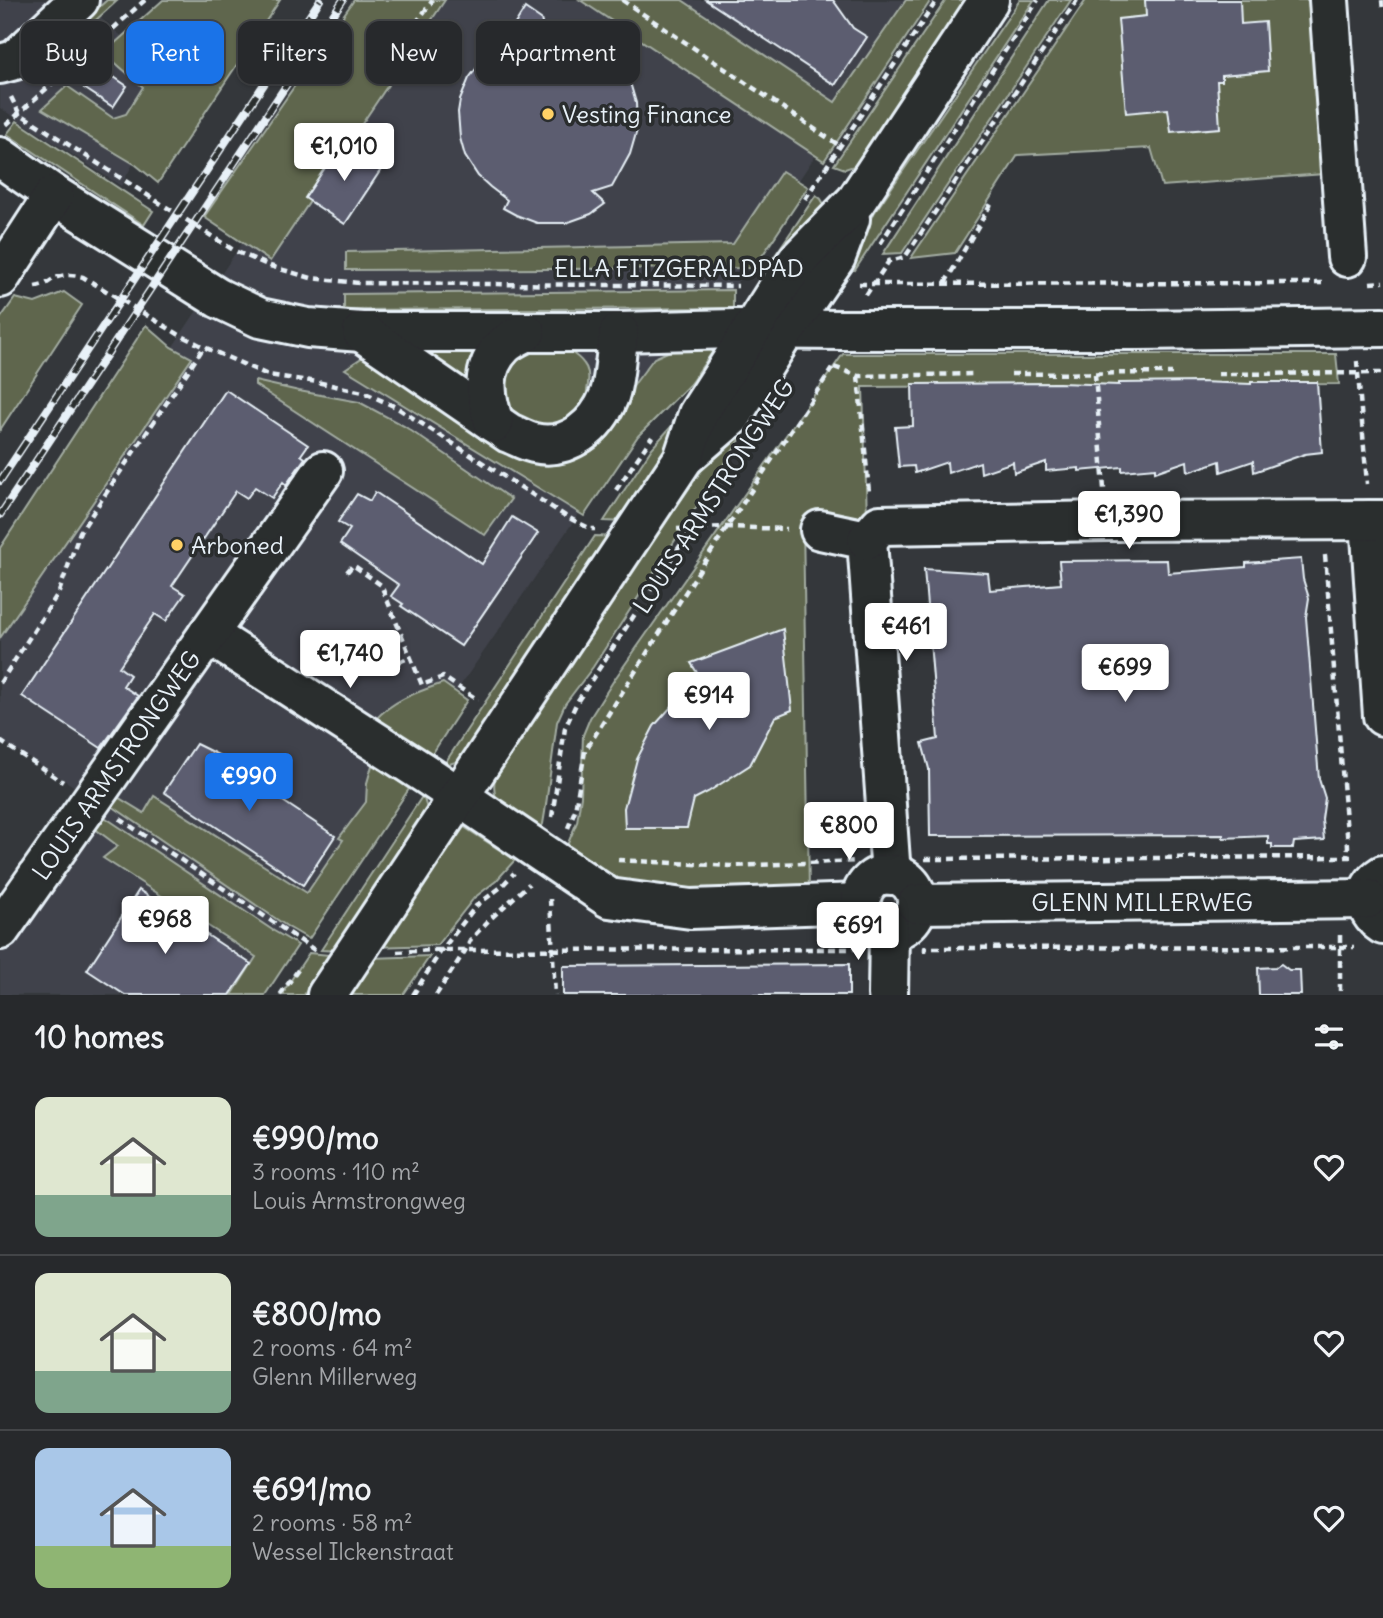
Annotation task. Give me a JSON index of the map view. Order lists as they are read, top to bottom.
{
  "streets": {
    "street": ["LOUIS ARMSTRONGWEG", "GLENN MILLERWEG"],
    "path": ["ELLA FITZGERALDPAD"]
  },
  "crossings": [
    ["ELLA FITZGERALDPAD", "LOUIS ARMSTRONGWEG"]
  ],
  "places": ["Vesting Finance", "Arboned"],
  "page": {
    "chip": [
      "Buy",
      "Rent",
      "Filters",
      "New",
      "Apartment"
    ],
    "price": [
      "€1,010",
      "€1,390",
      "€461",
      "€1,740",
      "€699",
      "€914",
      "€990",
      "€800",
      "€968",
      "€691"
    ],
    "heading": "10 homes",
    "list": [
      {
        "name": "€990/mo",
        "note": "3 rooms · 110 m² · Louis Armstrongweg"
      },
      {
        "name": "€800/mo",
        "note": "2 rooms · 64 m² · Glenn Millerweg"
      },
      {
        "name": "€691/mo",
        "note": "2 rooms · 58 m² · Wessel Ilckenstraat"
      }
    ]
  }
}
